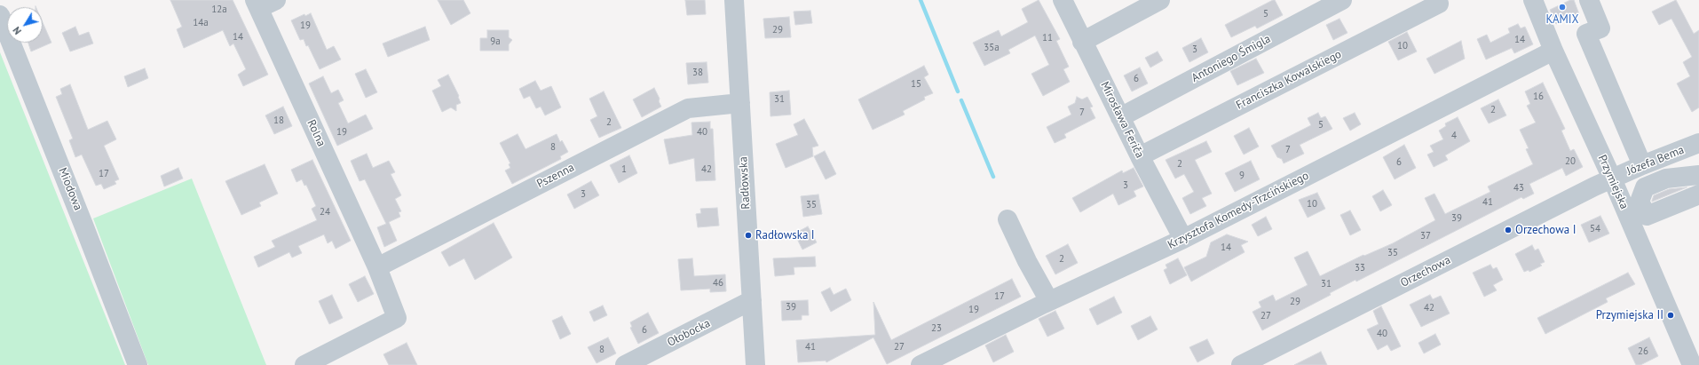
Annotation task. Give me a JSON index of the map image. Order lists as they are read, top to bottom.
{
  "streets": {
    "street": [
      "Antoniego Śmigla",
      "Franciszka Kowalskiego",
      "Mirosława Feriča",
      "Rolna",
      "Józefa Bema",
      "Pszenna",
      "Przymiejska",
      "Radłowska",
      "Miodowa",
      "Krzysztofa Komedy-Trzcińskiego",
      "Orzechowa",
      "Ołobocka"
    ]
  },
  "crossings": [
    ["Antoniego Śmigla", "Mirosława Feriča"],
    ["Franciszka Kowalskiego", "Mirosława Feriča"],
    ["Mirosława Feriča", "Krzysztofa Komedy-Trzcińskiego"],
    ["Rolna", "Pszenna"],
    ["Józefa Bema", "Przymiejska"],
    ["Józefa Bema", "Orzechowa"],
    ["Pszenna", "Radłowska"],
    ["Przymiejska", "Krzysztofa Komedy-Trzcińskiego"],
    ["Przymiejska", "Orzechowa"],
    ["Radłowska", "Ołobocka"]
  ],
  "places": [
    "KAMIX",
    "Orzechowa I",
    "Radłowska I",
    "Przymiejska II"
  ],
  "house_numbers": [
    "12a",
    "5",
    "14a",
    "19",
    "29",
    "14",
    "11",
    "14",
    "9a",
    "10",
    "35a",
    "3",
    "38",
    "6",
    "15",
    "16",
    "31",
    "2",
    "7",
    "18",
    "2",
    "5",
    "19",
    "40",
    "4",
    "8",
    "7",
    "20",
    "6",
    "2",
    "1",
    "42",
    "17",
    "9",
    "3",
    "43",
    "3",
    "41",
    "10",
    "35",
    "24",
    "39",
    "54",
    "37",
    "14",
    "35",
    "2",
    "33",
    "46",
    "31",
    "17",
    "29",
    "39",
    "42",
    "19",
    "27",
    "23",
    "6",
    "40",
    "41",
    "27",
    "8",
    "26"
  ],
  "north": "bottom left"
}
